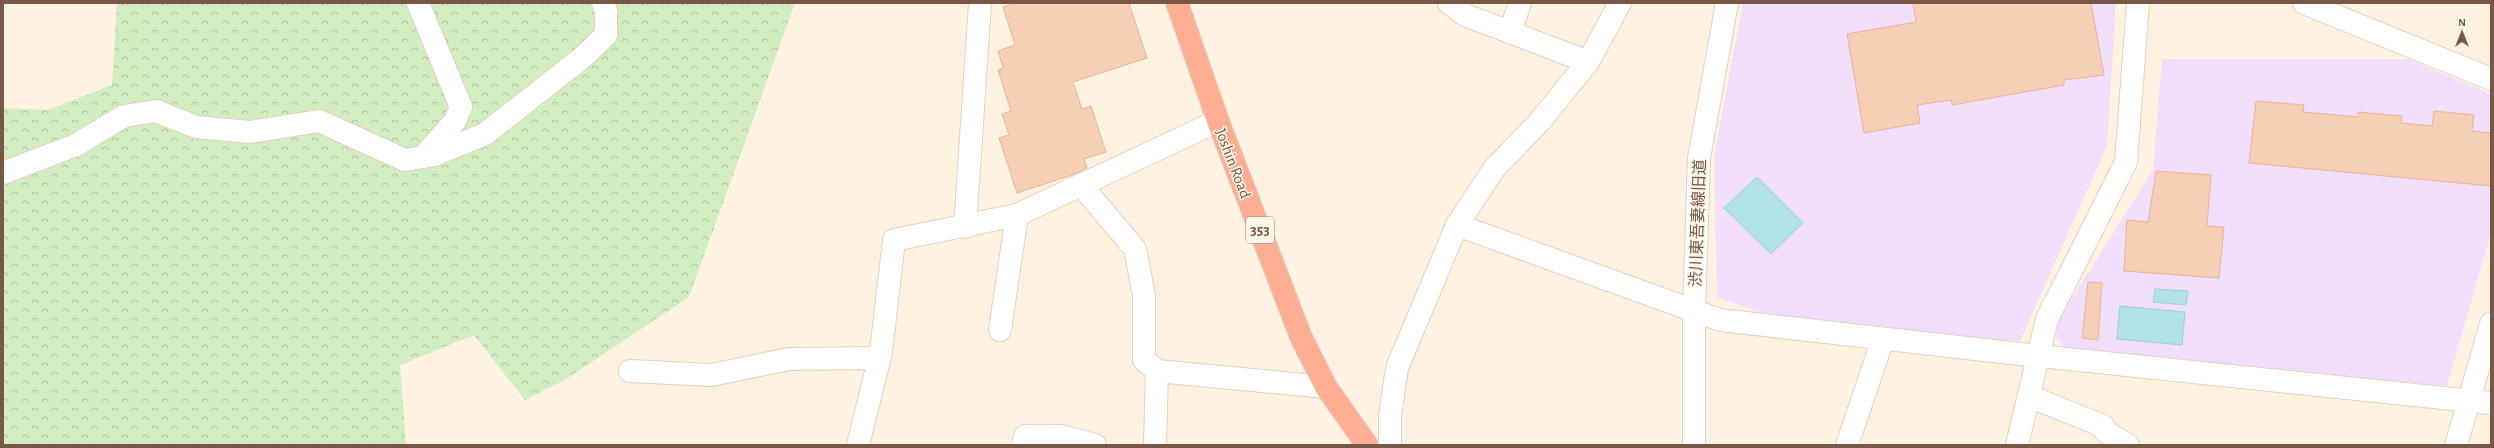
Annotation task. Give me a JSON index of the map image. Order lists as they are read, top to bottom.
{
  "streets": {
    "highway": ["Joshin Road", "353"],
    "street": ["渋川東吾妻線旧道"]
  },
  "north": "top"
}
